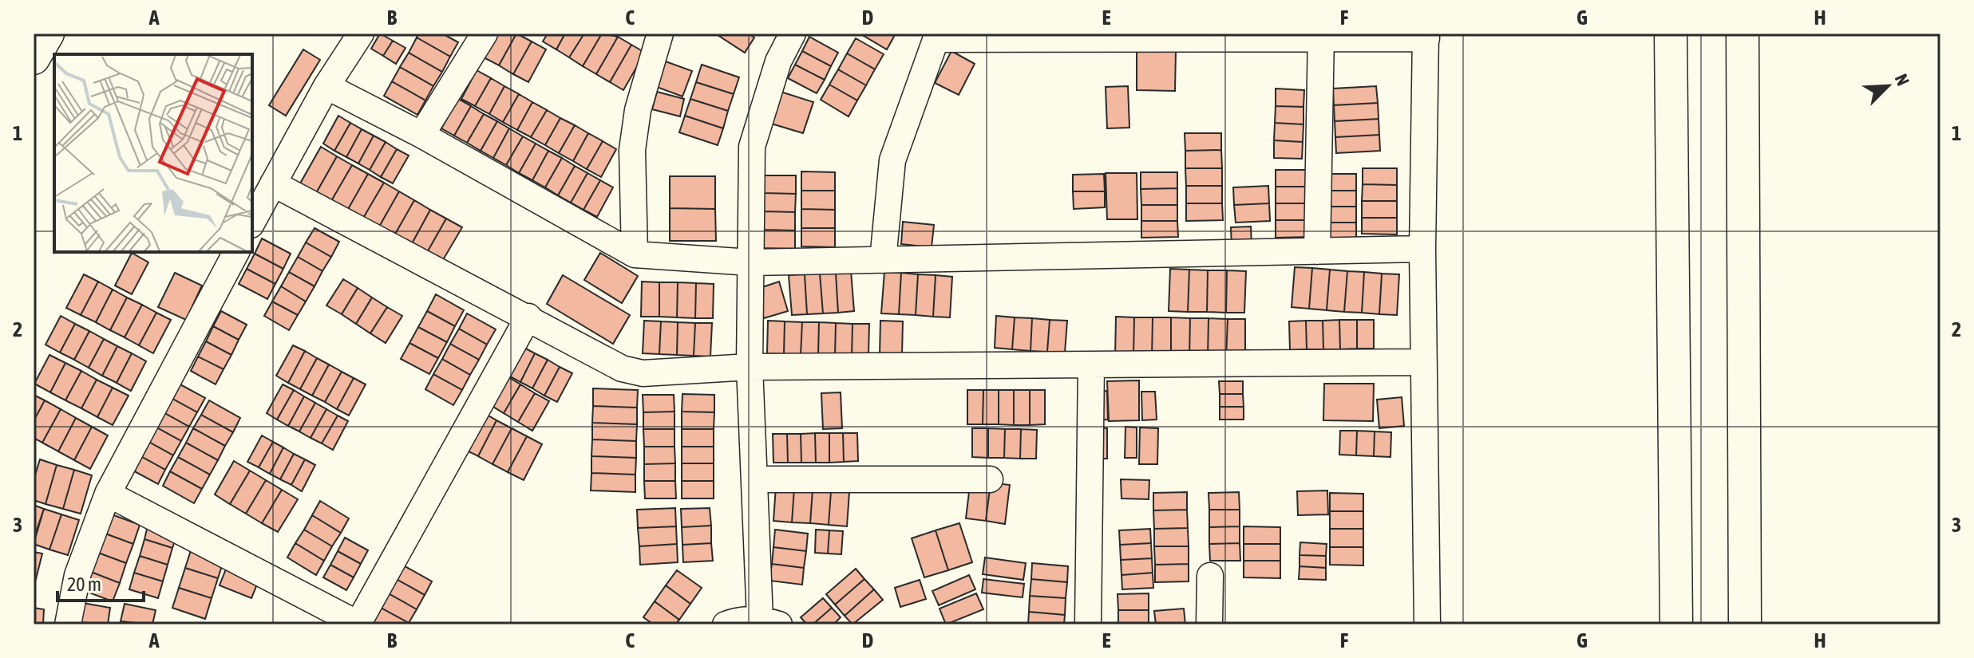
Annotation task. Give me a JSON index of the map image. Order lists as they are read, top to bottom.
{
  "scale_bar": "20 m",
  "north": "top right",
  "grid": {
    "columns": [
      "A",
      "B",
      "C",
      "D",
      "E",
      "F",
      "G",
      "H"
    ],
    "rows": ["1", "2", "3"]
  }
}
